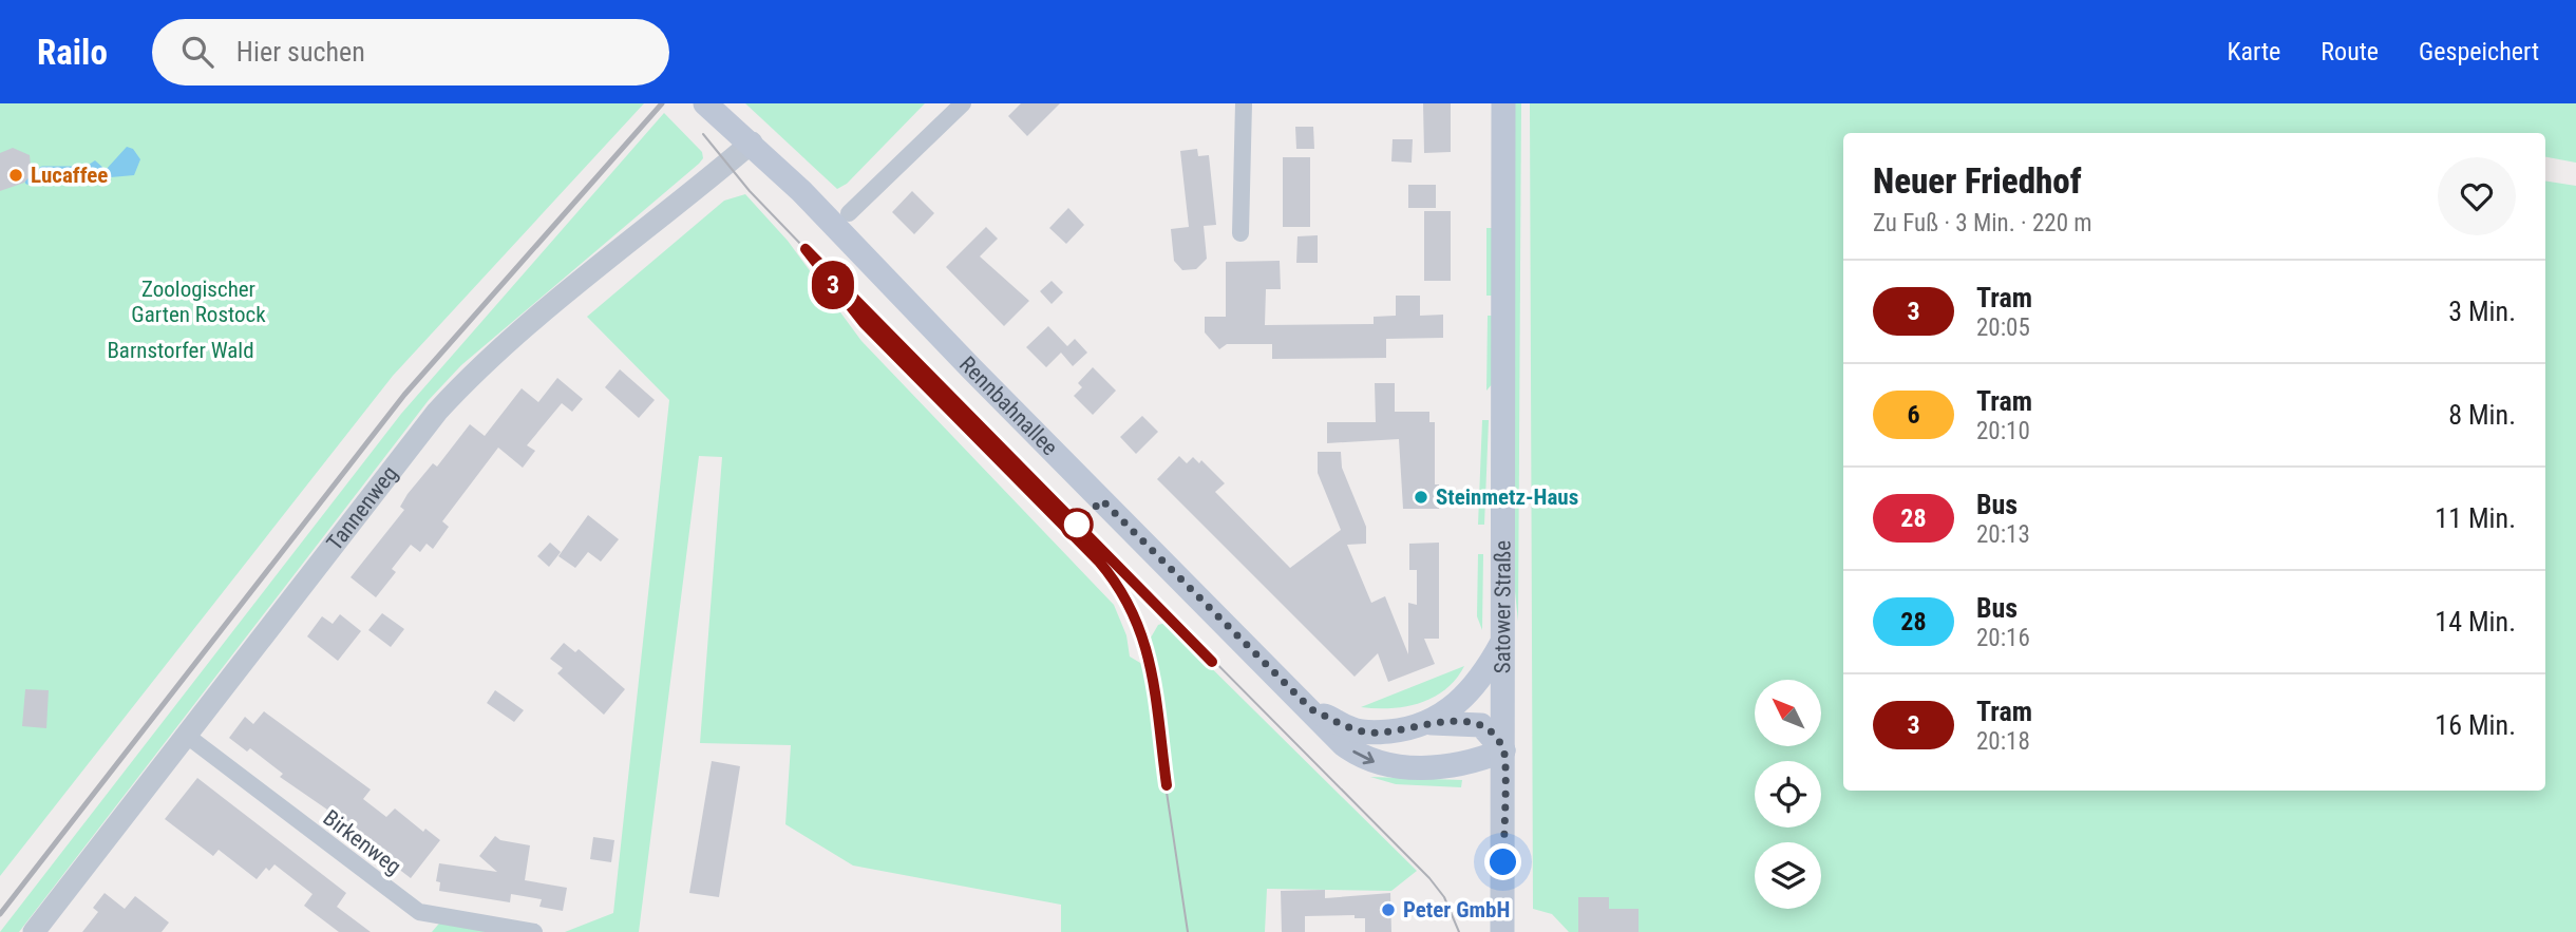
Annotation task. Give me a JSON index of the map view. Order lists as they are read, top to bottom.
{
  "streets": {
    "main road": ["Rennbahnallee", "Satower Straße"],
    "street": ["Tannenweg", "Birkenweg"]
  },
  "crossings": [
    ["Rennbahnallee", "Tannenweg"],
    ["Rennbahnallee", "Satower Straße"],
    ["Tannenweg", "Birkenweg"]
  ],
  "parks": ["Zoologischer Garten Rostock", "Barnstorfer Wald"],
  "places": ["Lucaffee", "Steinmetz-Haus", "Peter GmbH"],
  "lines": ["tram line 3"],
  "north": "top left",
  "page": {
    "header": "Railo",
    "search": "Hier suchen",
    "nav": ["Karte", "Route", "Gespeichert"],
    "on_map": "3",
    "heading": ["Neuer Friedhof", "Zu Fuß · 3 Min. · 220 m"],
    "list": [
      {
        "mark": "3",
        "name": "Tram",
        "note": "20:05",
        "value": "3 Min."
      },
      {
        "mark": "6",
        "name": "Tram",
        "note": "20:10",
        "value": "8 Min."
      },
      {
        "mark": "28",
        "name": "Bus",
        "note": "20:13",
        "value": "11 Min."
      },
      {
        "mark": "28",
        "name": "Bus",
        "note": "20:16",
        "value": "14 Min."
      },
      {
        "mark": "3",
        "name": "Tram",
        "note": "20:18",
        "value": "16 Min."
      }
    ]
  }
}
